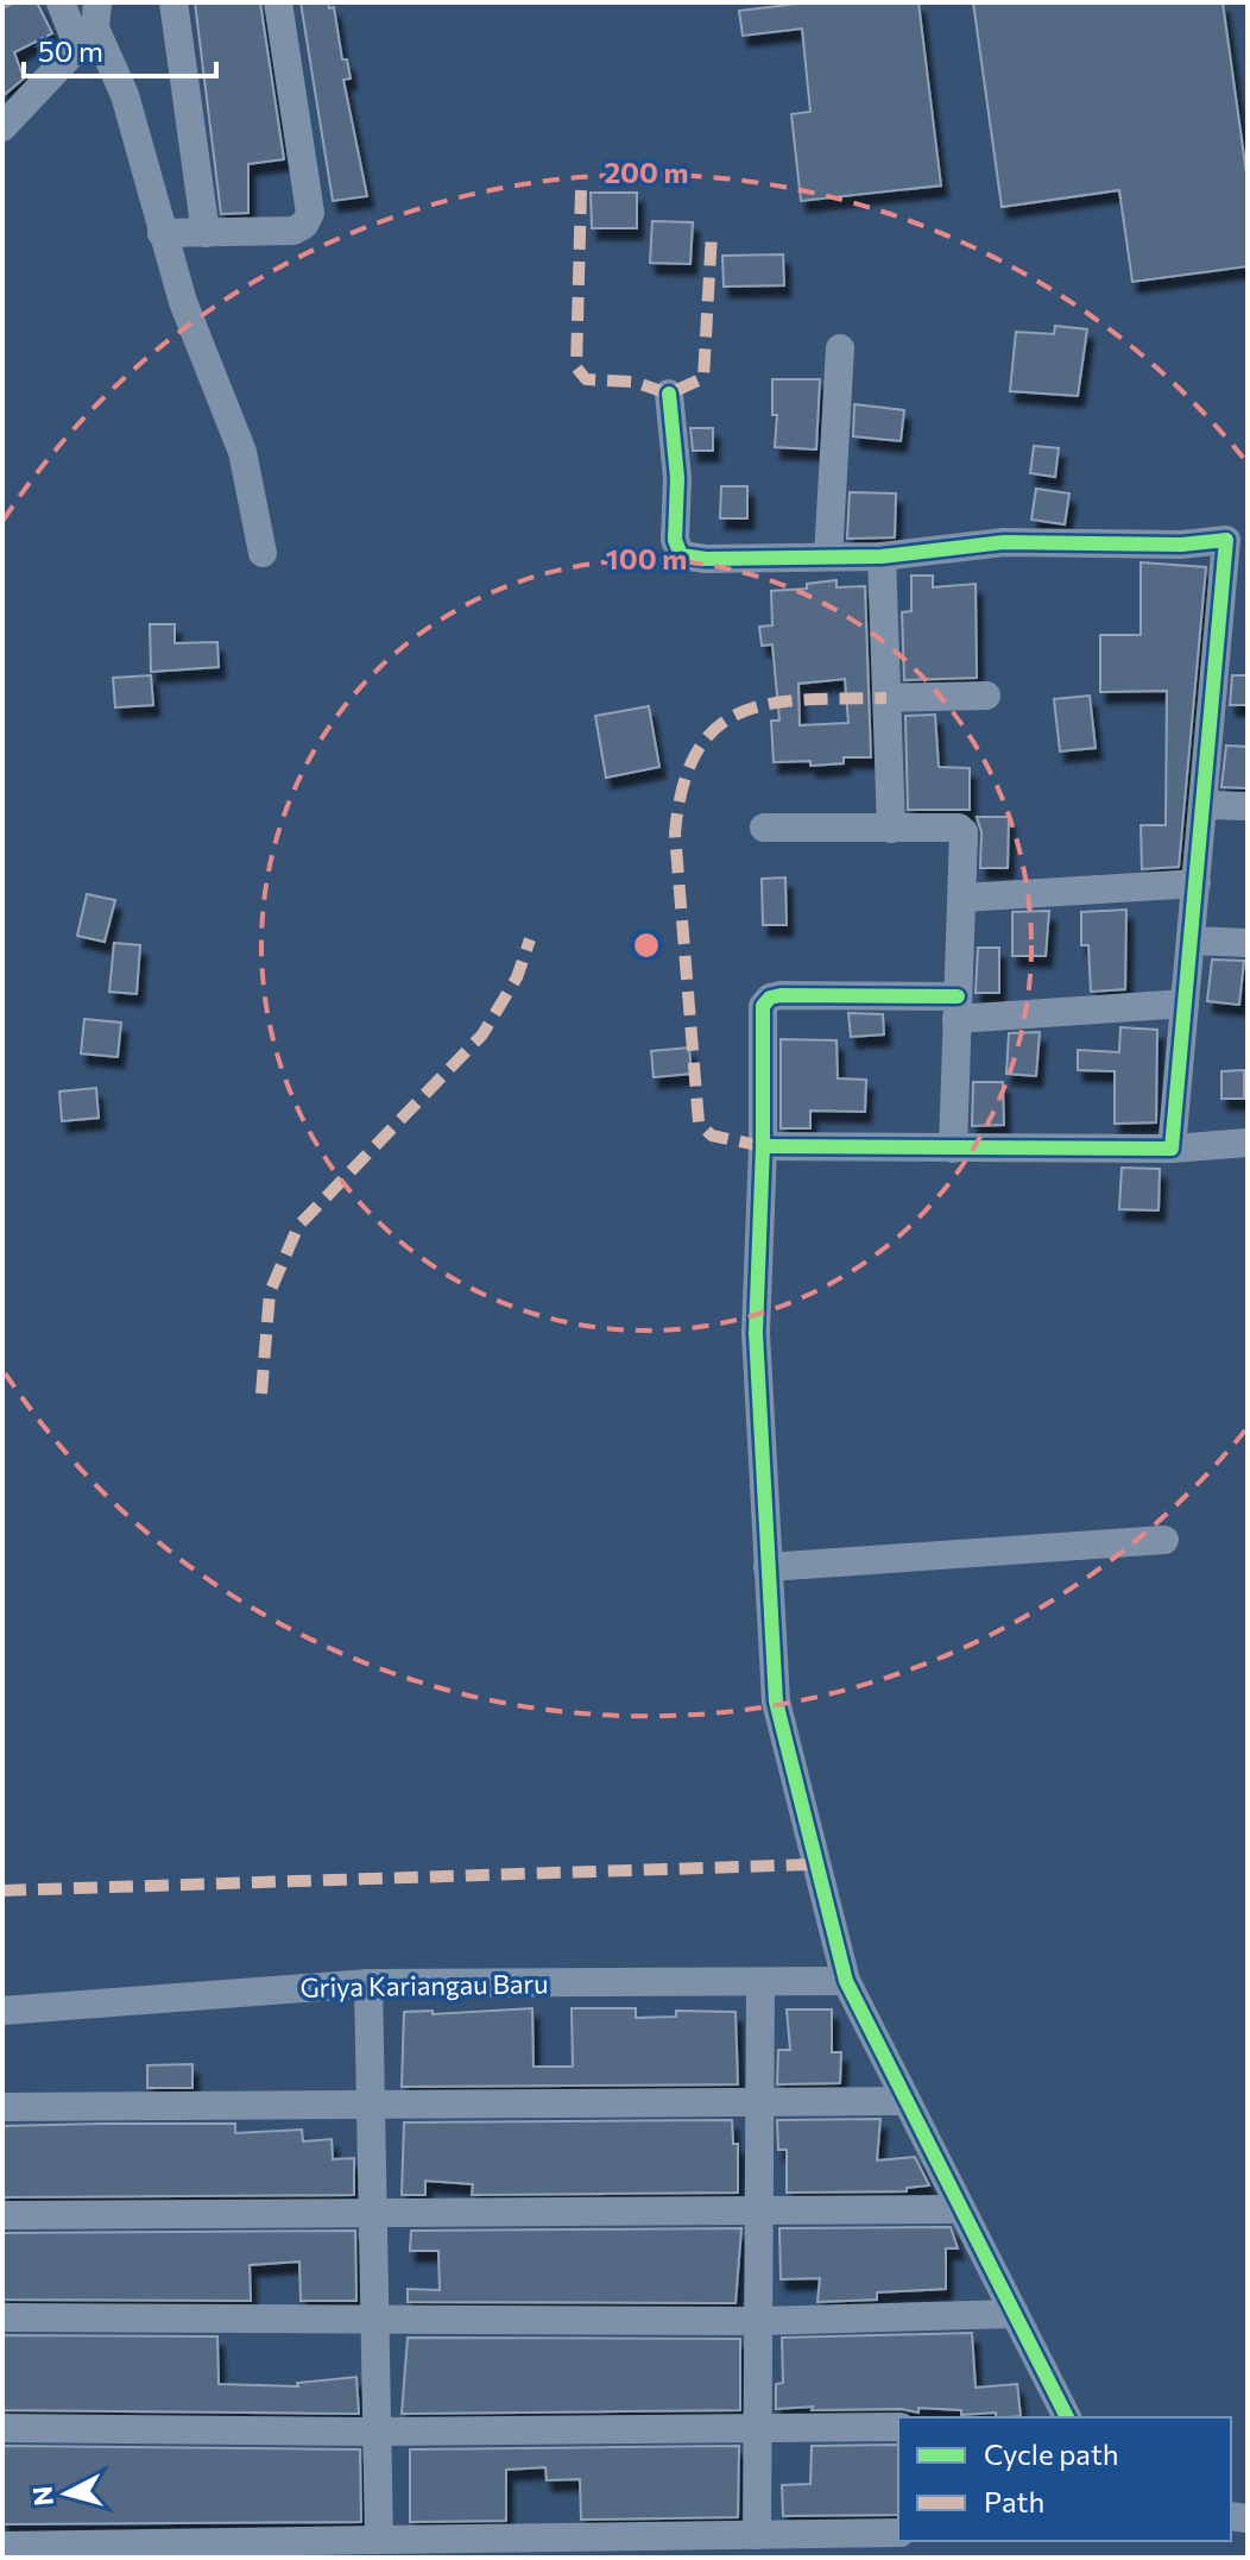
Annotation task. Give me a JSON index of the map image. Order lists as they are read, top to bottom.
{
  "streets": {
    "street": ["Griya Kariangau Baru"]
  },
  "legend": ["Cycle path", "Path"],
  "scale_bar": "50 m",
  "north": "left",
  "rings": ["200 m", "100 m"]
}
